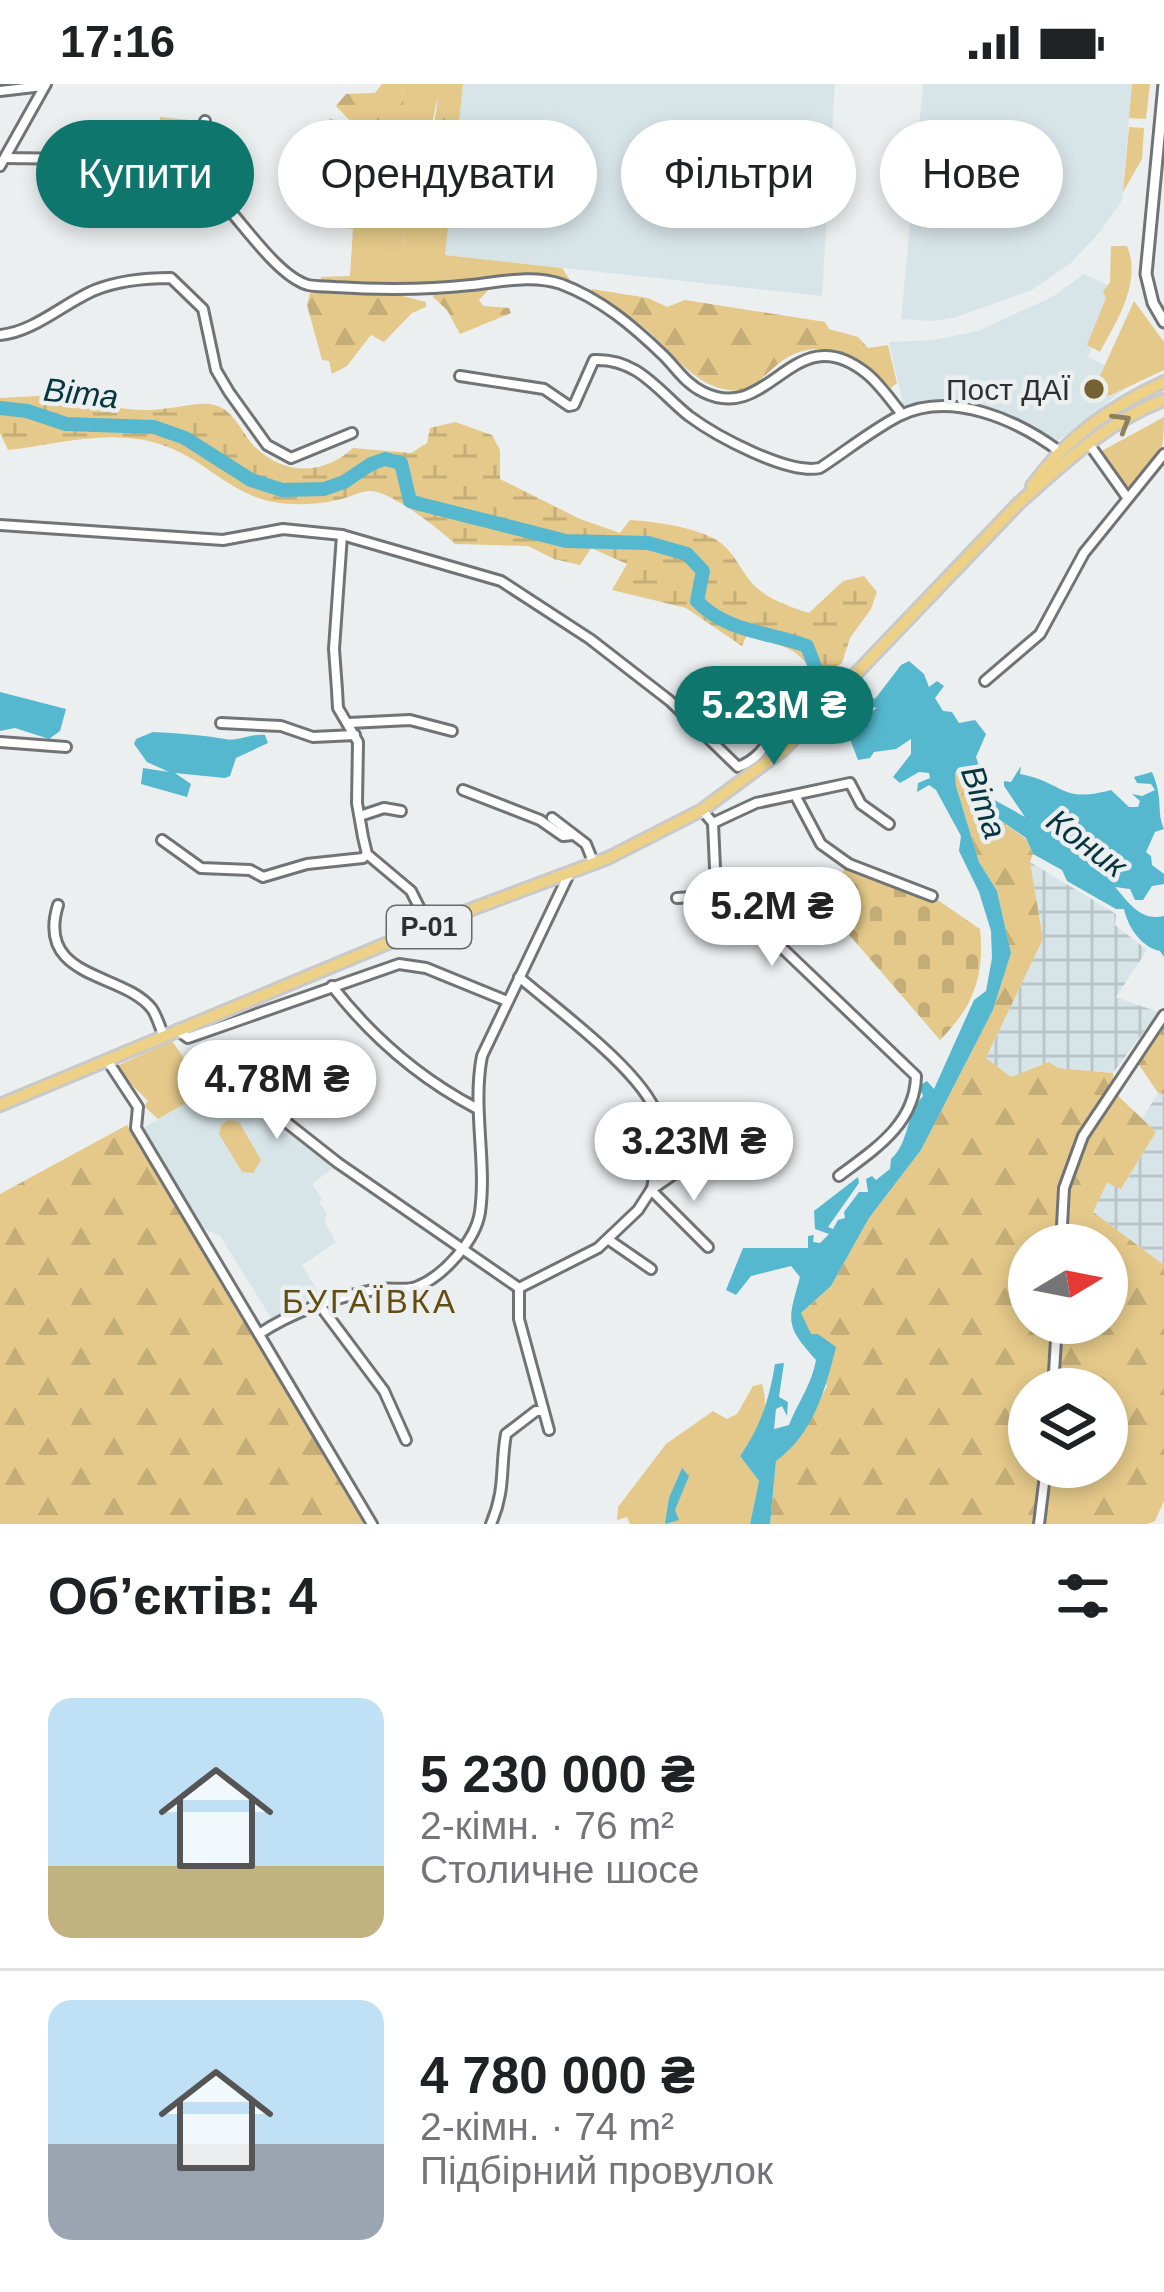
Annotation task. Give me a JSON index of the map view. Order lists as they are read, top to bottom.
{
  "streets": {
    "main road": ["Р-01"]
  },
  "districts": ["БУГАЇВКА"],
  "water": ["Віта", "Коник"],
  "places": ["Пост ДАЇ"],
  "north": "right",
  "page": {
    "status": "17:16",
    "chip": [
      "Купити",
      "Орендувати",
      "Фільтри",
      "Нове"
    ],
    "price": [
      "5.23M ₴",
      "5.2M ₴",
      "4.78M ₴",
      "3.23M ₴"
    ],
    "heading": "Об’єктів: 4",
    "list": [
      {
        "name": "5 230 000 ₴",
        "note": "2-кімн. · 76 m² · Столичне шосе"
      },
      {
        "name": "4 780 000 ₴",
        "note": "2-кімн. · 74 m² · Підбірний провулок"
      }
    ]
  }
}
